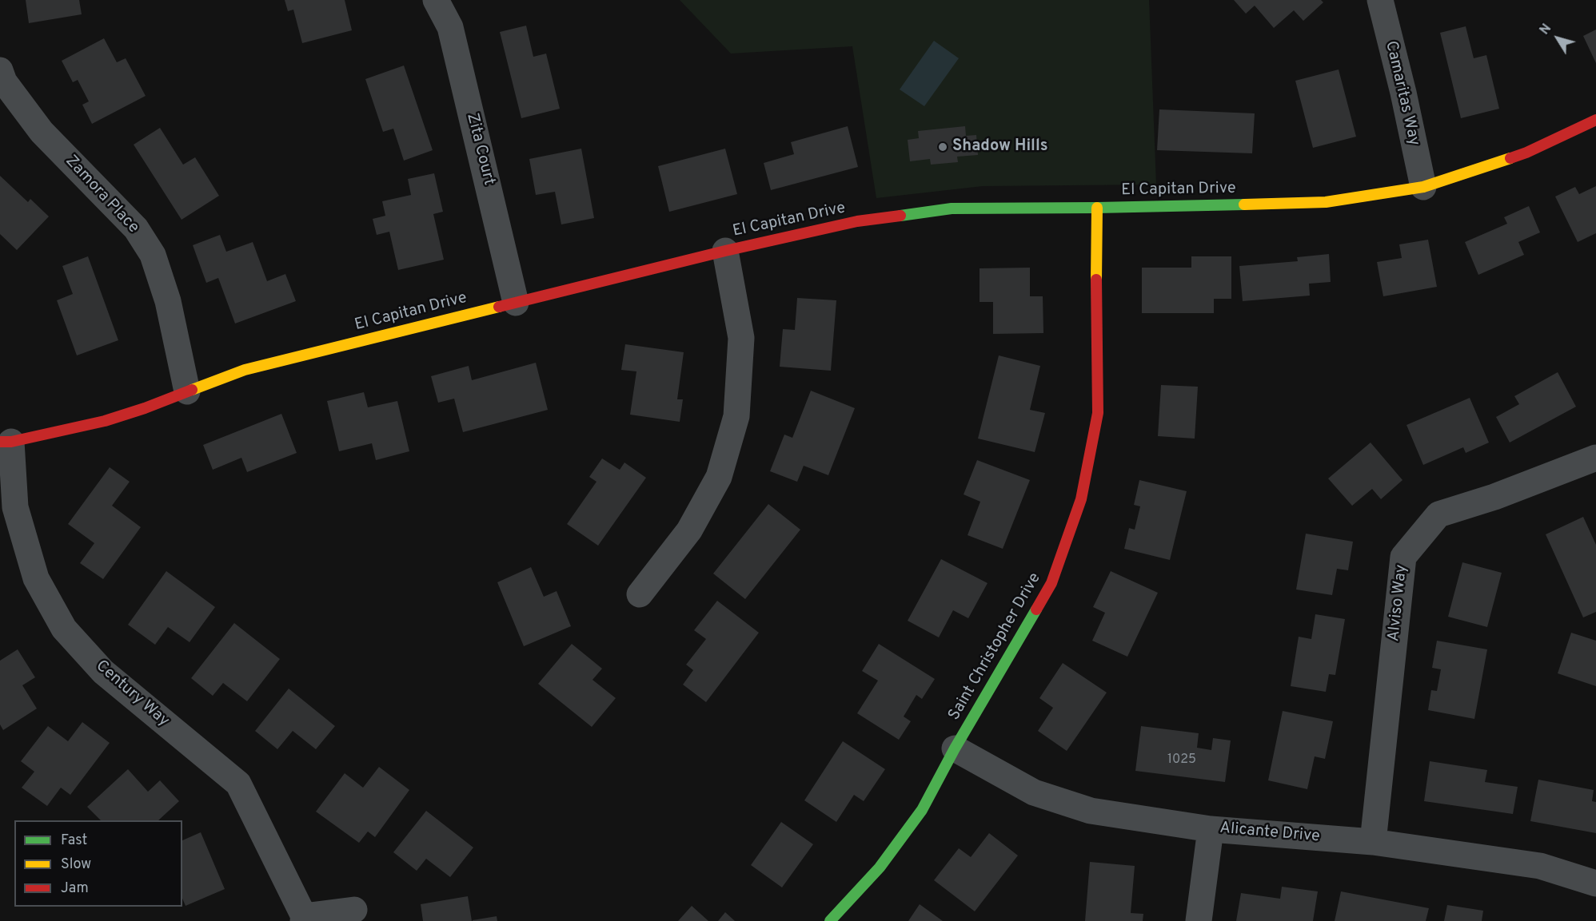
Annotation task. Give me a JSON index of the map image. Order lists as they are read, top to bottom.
{
  "streets": {
    "street": [
      "Camaritas Way",
      "Zita Court",
      "El Capitan Drive",
      "Zamora Place",
      "Alviso Way",
      "Saint Christopher Drive",
      "Century Way",
      "Alicante Drive"
    ]
  },
  "crossings": [
    ["Camaritas Way", "El Capitan Drive"],
    ["Zita Court", "El Capitan Drive"],
    ["El Capitan Drive", "Zamora Place"],
    ["El Capitan Drive", "Saint Christopher Drive"],
    ["El Capitan Drive", "Century Way"],
    ["Alviso Way", "Alicante Drive"],
    ["Saint Christopher Drive", "Alicante Drive"]
  ],
  "places": ["Shadow Hills"],
  "house_numbers": ["1025"],
  "legend": ["Fast", "Slow", "Jam"],
  "north": "top left"
}
